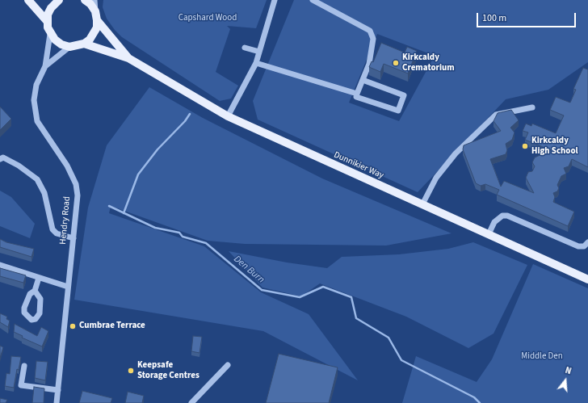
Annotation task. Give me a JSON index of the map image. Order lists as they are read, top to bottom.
{
  "streets": {
    "main road": ["Dunnikier Way"],
    "street": ["Hendry Road"]
  },
  "water": ["Den Burn"],
  "parks": ["Capshard Wood", "Middle Den"],
  "places": [
    "Kirkcaldy Crematorium",
    "Kirkcaldy High School",
    "Cumbrae Terrace",
    "Keepsafe Storage Centres"
  ],
  "scale_bar": "100 m",
  "north": "top"
}
